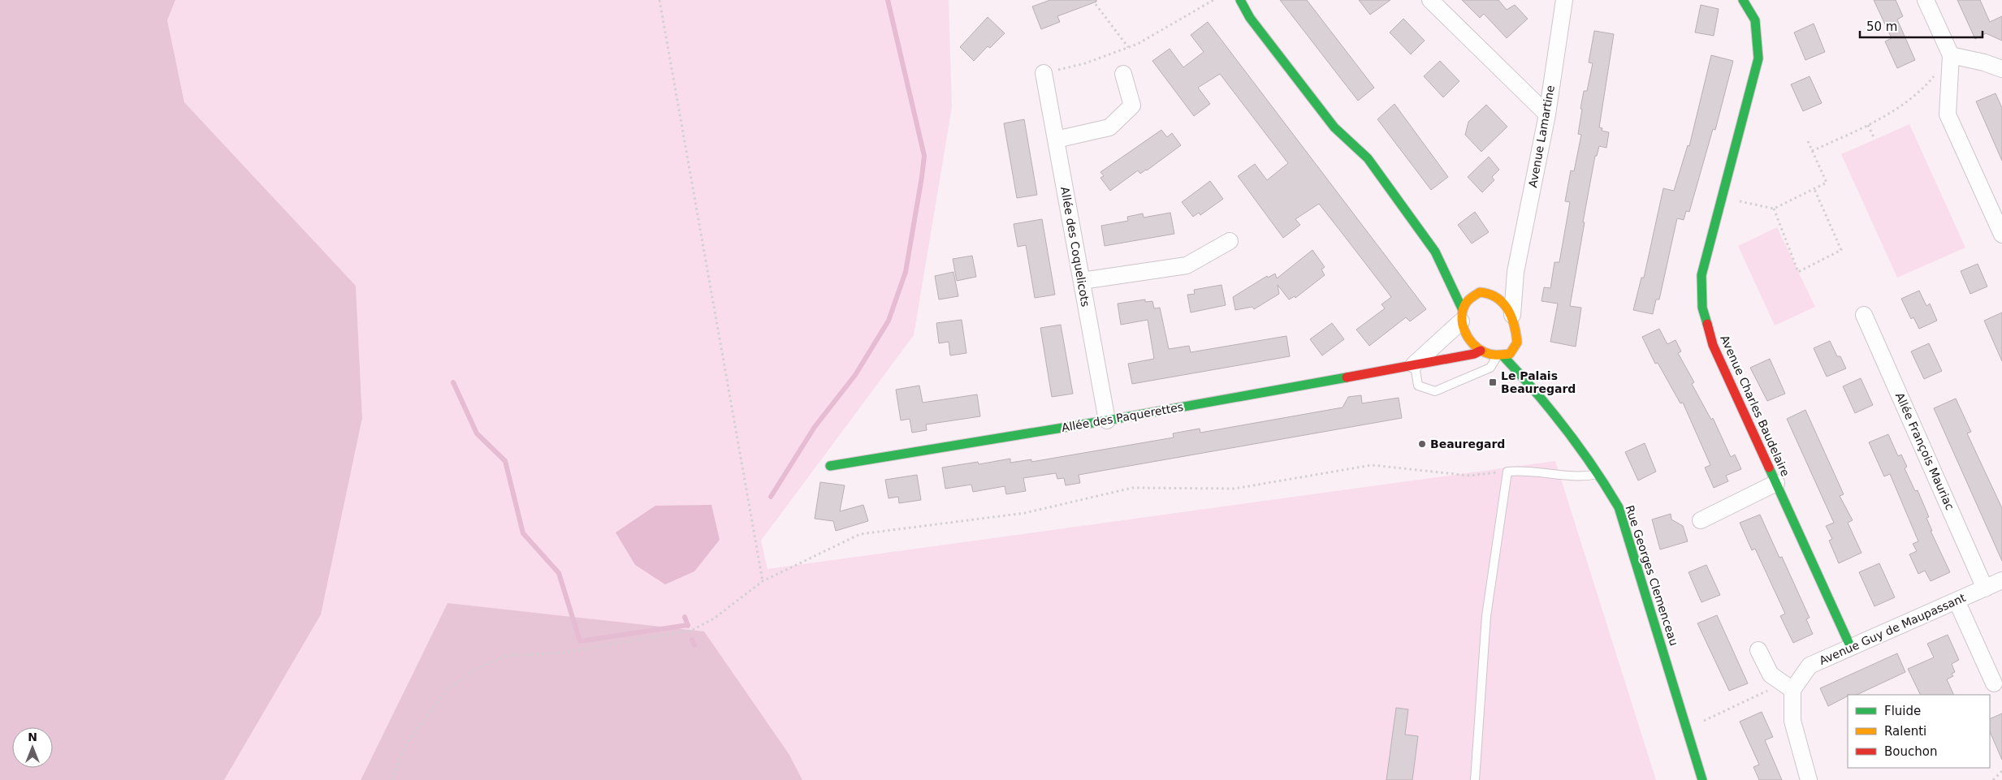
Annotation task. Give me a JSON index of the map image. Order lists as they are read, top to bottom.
{
  "streets": {
    "street": [
      "Avenue Lamartine",
      "Allée des Coquelicots",
      "Avenue Charles Baudelaire",
      "Allée des Paquerettes",
      "Allée François Mauriac",
      "Rue Georges Clemenceau",
      "Avenue Guy de Maupassant"
    ]
  },
  "crossings": [
    ["Avenue Lamartine", "Allée des Paquerettes"],
    ["Avenue Lamartine", "Rue Georges Clemenceau"],
    ["Allée des Coquelicots", "Allée des Paquerettes"],
    ["Avenue Charles Baudelaire", "Avenue Guy de Maupassant"],
    ["Allée des Paquerettes", "Rue Georges Clemenceau"],
    ["Allée François Mauriac", "Avenue Guy de Maupassant"]
  ],
  "places": {
    "transit": ["Le Palais Beauregard"],
    "other": ["Beauregard"]
  },
  "legend": ["Fluide", "Ralenti", "Bouchon"],
  "scale_bar": "50 m",
  "north": "top"
}
